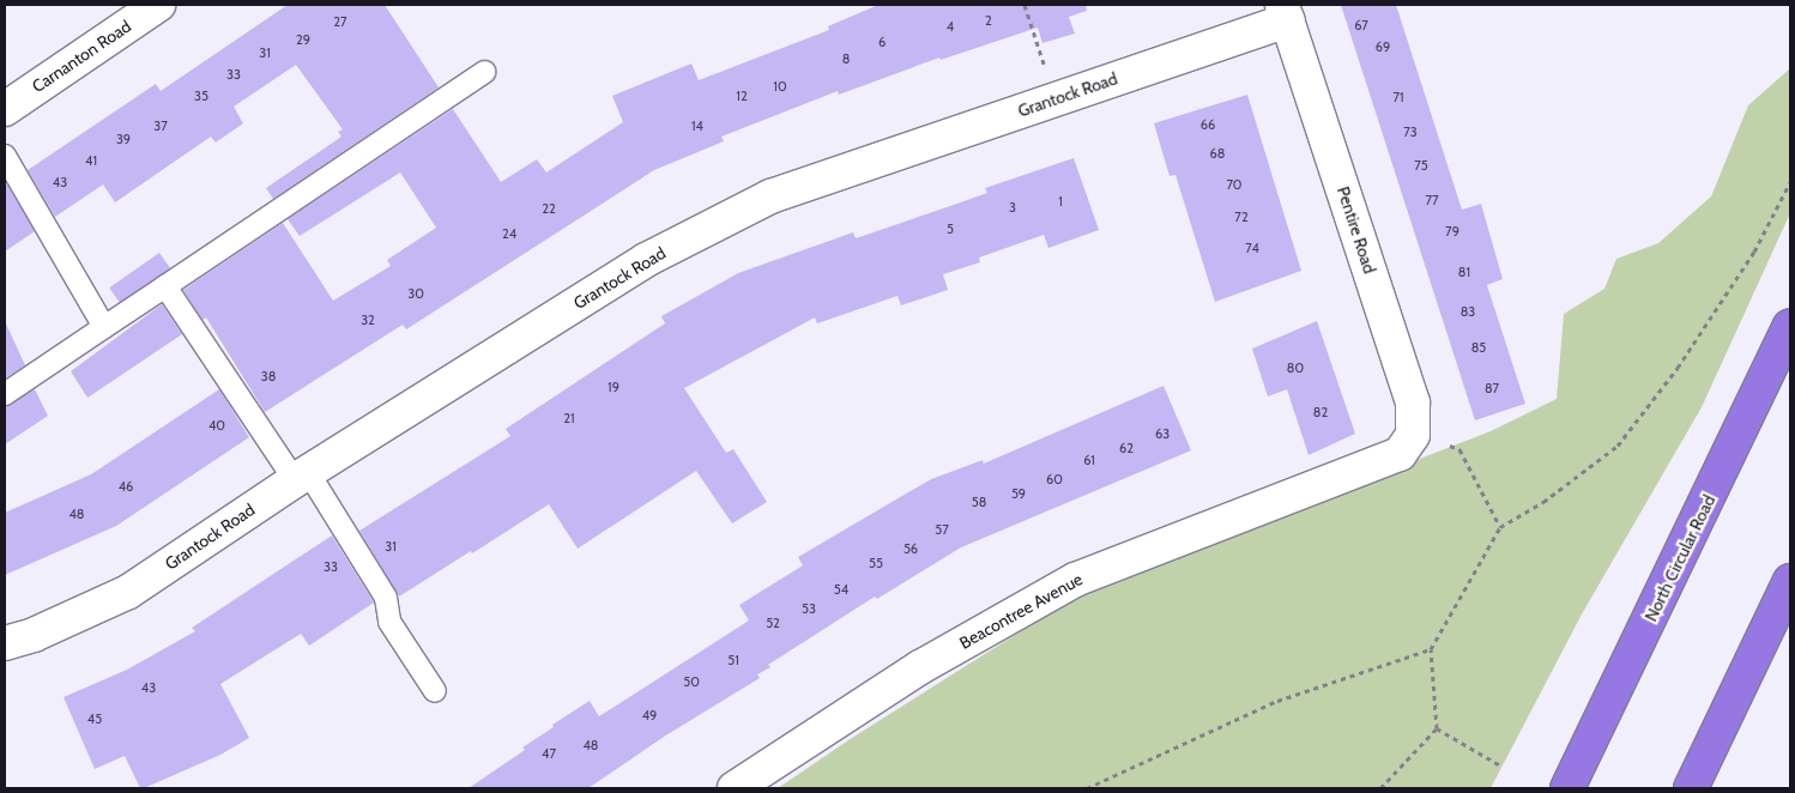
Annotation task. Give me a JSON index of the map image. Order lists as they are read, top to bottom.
{
  "streets": {
    "highway": ["North Circular Road"],
    "street": [
      "Carnanton Road",
      "Grantock Road",
      "Pentire Road",
      "Beacontree Avenue"
    ]
  },
  "crossings": [
    ["Grantock Road", "Pentire Road"],
    ["Pentire Road", "Beacontree Avenue"]
  ],
  "house_numbers": [
    "2",
    "27",
    "67",
    "4",
    "29",
    "6",
    "69",
    "31",
    "8",
    "33",
    "10",
    "35",
    "12",
    "71",
    "66",
    "37",
    "14",
    "73",
    "39",
    "68",
    "41",
    "75",
    "43",
    "70",
    "77",
    "1",
    "3",
    "22",
    "72",
    "5",
    "79",
    "24",
    "74",
    "81",
    "30",
    "83",
    "32",
    "85",
    "80",
    "38",
    "19",
    "87",
    "82",
    "21",
    "40",
    "63",
    "62",
    "61",
    "60",
    "46",
    "59",
    "58",
    "48",
    "57",
    "31",
    "56",
    "55",
    "33",
    "54",
    "53",
    "52",
    "51",
    "50",
    "43",
    "49",
    "45",
    "48",
    "47"
  ]
}
